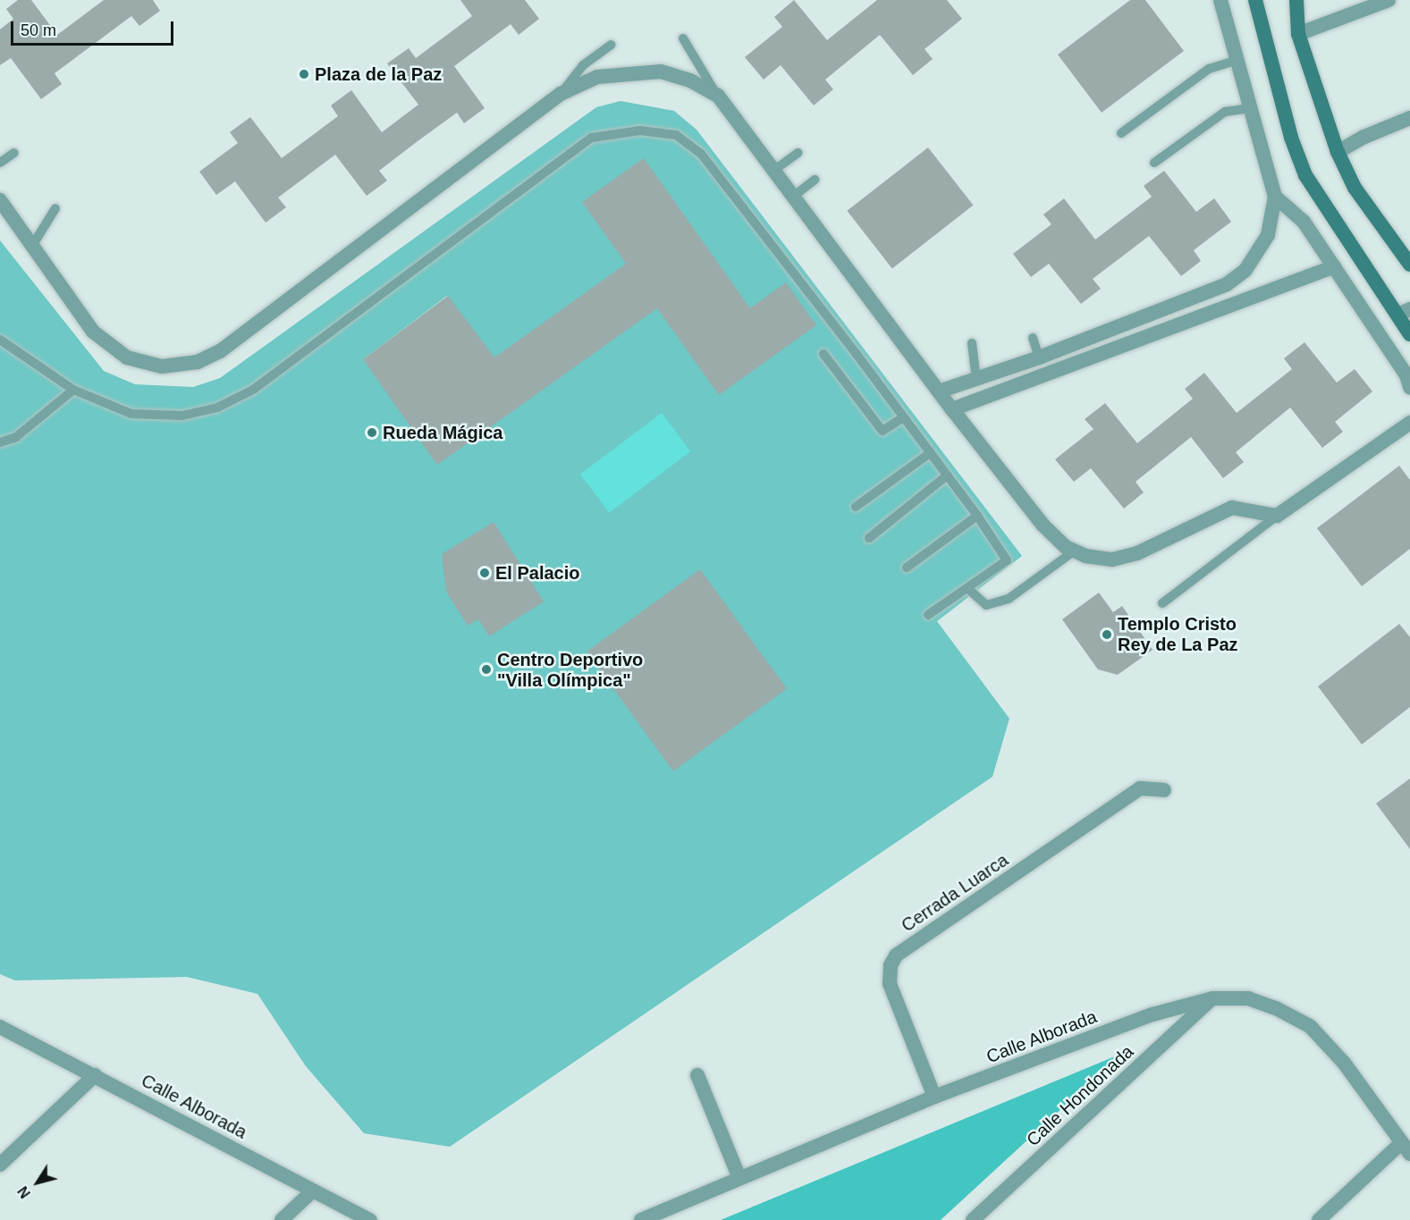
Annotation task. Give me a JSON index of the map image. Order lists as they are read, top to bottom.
{
  "streets": {
    "street": ["Cerrada Luarca", "Calle Alborada", "Calle Hondonada"]
  },
  "crossings": [
    ["Cerrada Luarca", "Calle Alborada"],
    ["Calle Alborada", "Calle Hondonada"]
  ],
  "places": [
    "Plaza de la Paz",
    "Rueda Mágica",
    "El Palacio",
    "Templo Cristo Rey de La Paz",
    "Centro Deportivo \"Villa Olímpica\""
  ],
  "scale_bar": "50 m",
  "north": "bottom left"
}
